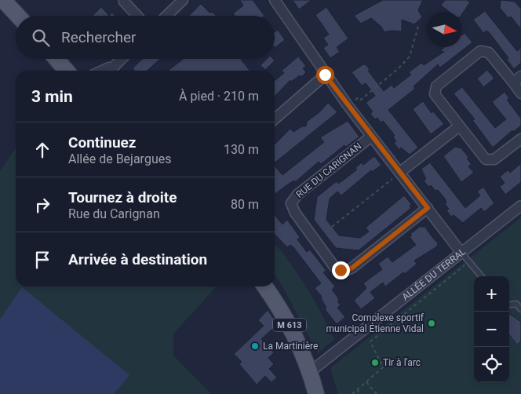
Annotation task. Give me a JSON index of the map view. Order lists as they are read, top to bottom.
{
  "streets": {
    "main road": ["M 613"],
    "street": ["RUE DU CARIGNAN", "ALLÉE DU TERRAL"]
  },
  "crossings": [
    ["ALLÉE DU TERRAL", "M 613"]
  ],
  "places": ["Complexe sportif municipal Étienne Vidal", "La Martinière", "Tir à l'arc"],
  "north": "right",
  "page": {
    "search": "Rechercher",
    "heading": ["3 min", "À pied · 210 m"],
    "list": [
      ["Continuez", "Allée de Bejargues", "130 m"],
      ["Tournez à droite", "Rue du Carignan", "80 m"],
      "Arrivée à destination"
    ],
    "map_buttons": ["+", "−"]
  }
}
